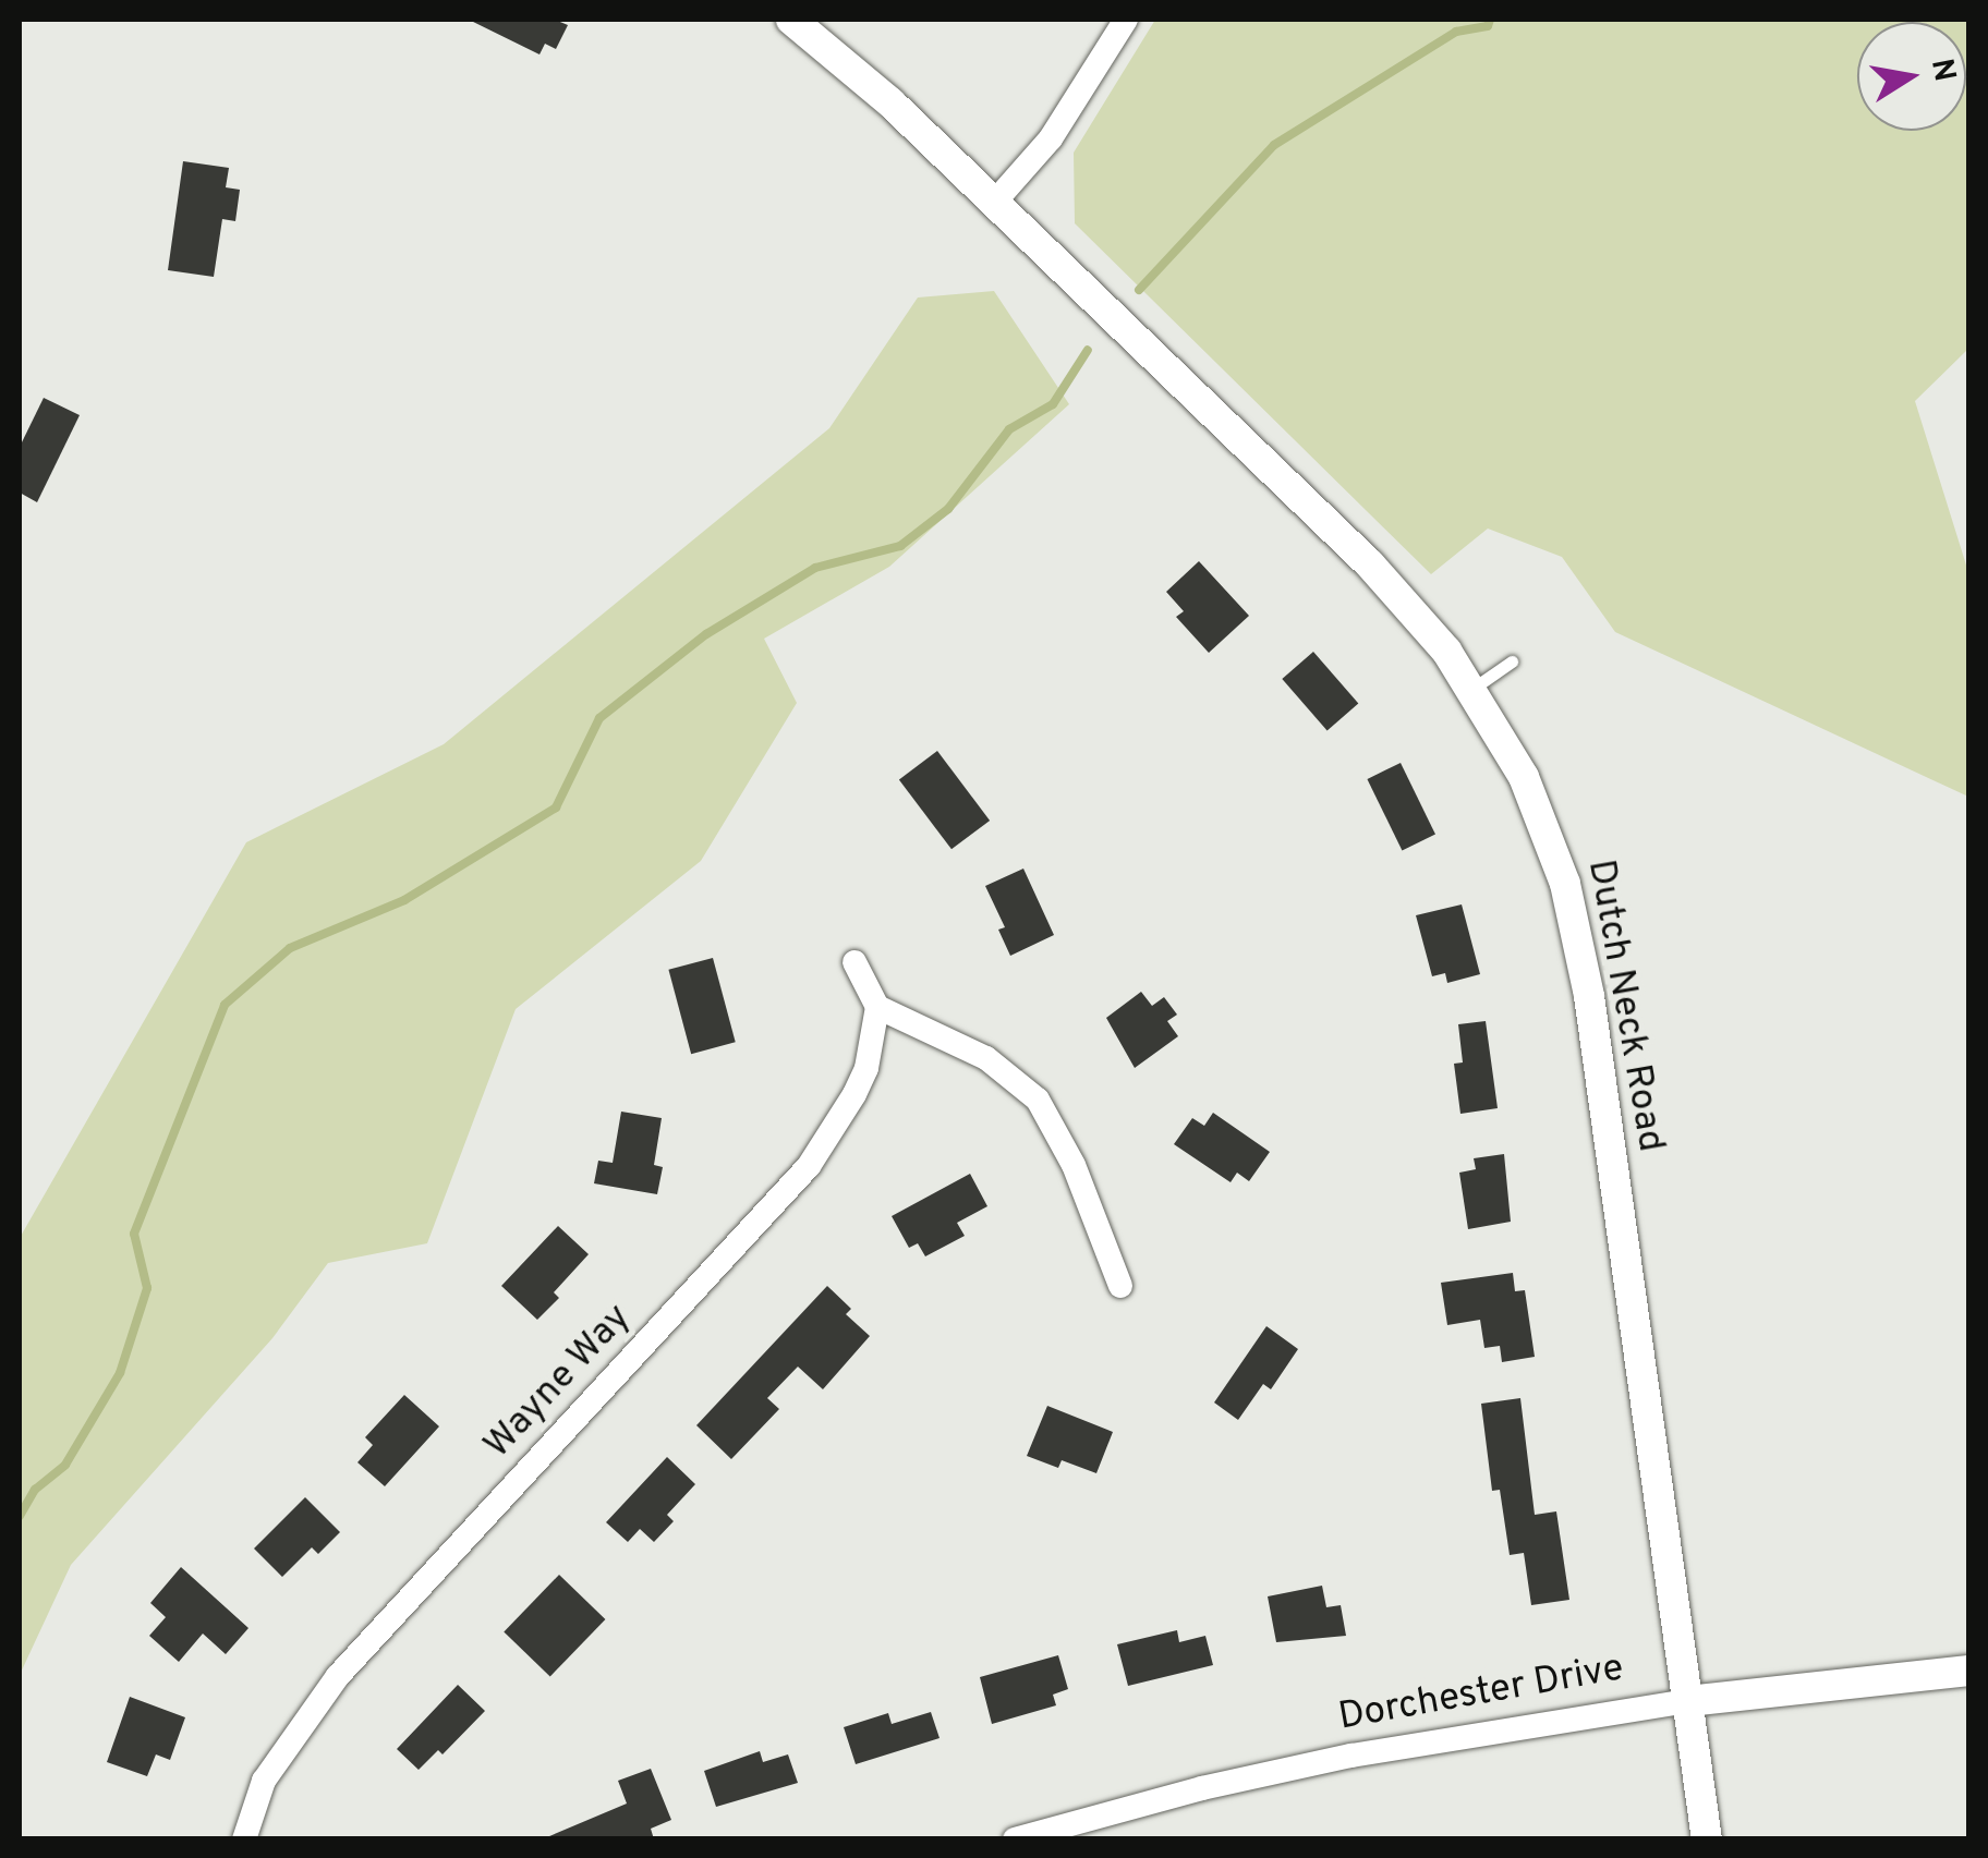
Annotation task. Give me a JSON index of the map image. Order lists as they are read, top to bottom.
{
  "streets": {
    "street": ["Dutch Neck Road", "Wayne Way", "Dorchester Drive"]
  },
  "crossings": [
    ["Dutch Neck Road", "Dorchester Drive"]
  ],
  "north": "right"
}
